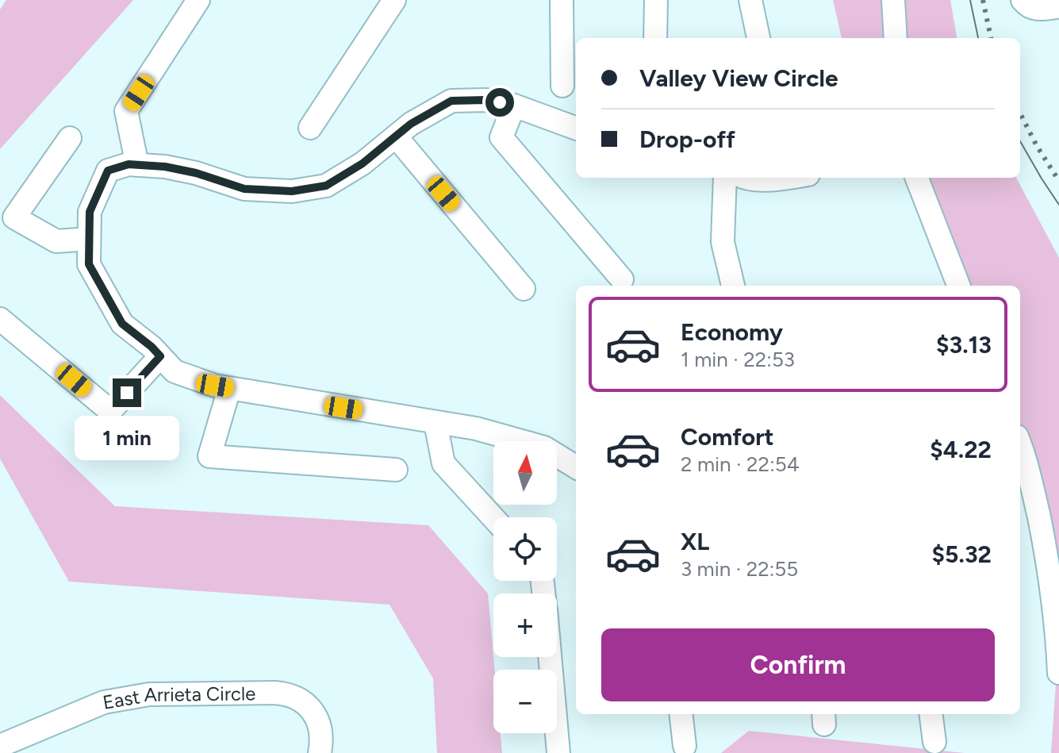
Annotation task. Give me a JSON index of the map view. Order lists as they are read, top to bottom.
{
  "streets": {
    "street": ["East Arrieta Circle"]
  },
  "north": "top",
  "page": {
    "banner": ["Valley View Circle", "Drop-off"],
    "list": [
      {
        "name": "Economy",
        "note": "1 min · 22:53",
        "value": "$3.13"
      },
      {
        "name": "Comfort",
        "note": "2 min · 22:54",
        "value": "$4.22"
      },
      {
        "name": "XL",
        "note": "3 min · 22:55",
        "value": "$5.32"
      }
    ],
    "bubble": "1 min",
    "map_buttons": ["+", "−"],
    "buttons": "Confirm"
  }
}
